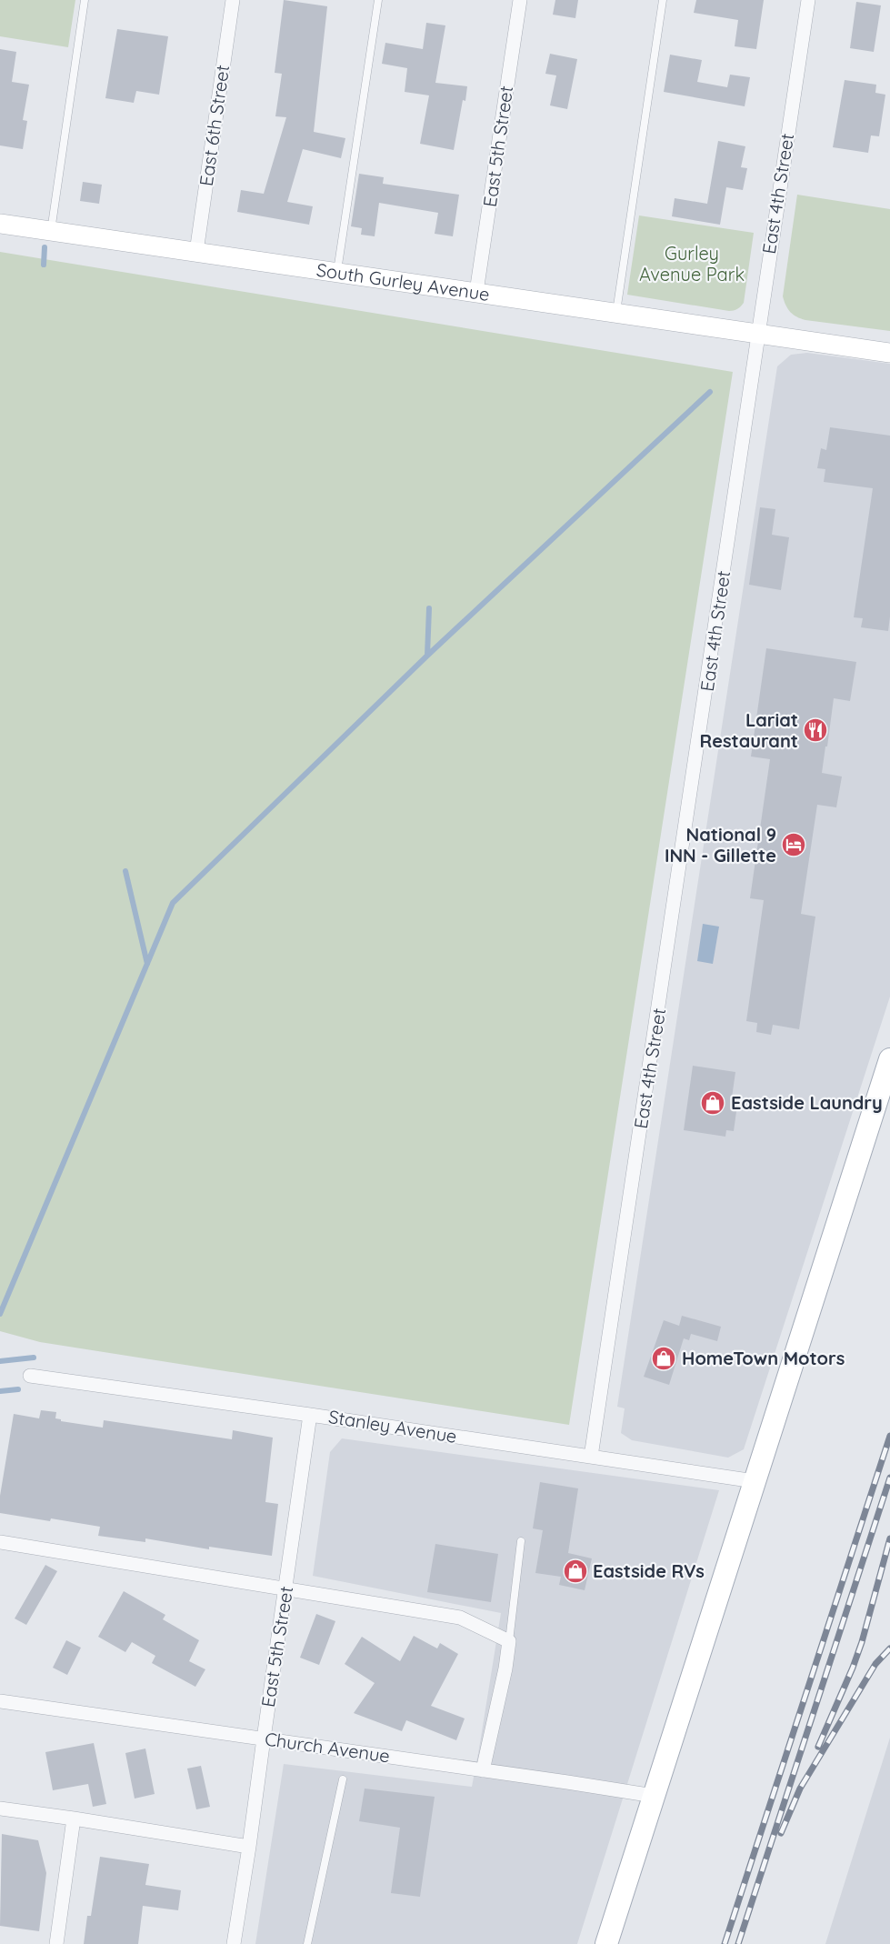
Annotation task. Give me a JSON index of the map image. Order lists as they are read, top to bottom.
{
  "streets": {
    "street": [
      "East 6th Street",
      "East 5th Street",
      "East 4th Street",
      "South Gurley Avenue",
      "Stanley Avenue",
      "Church Avenue"
    ]
  },
  "crossings": [
    ["East 6th Street", "South Gurley Avenue"],
    ["East 5th Street", "South Gurley Avenue"],
    ["East 5th Street", "Stanley Avenue"],
    ["East 5th Street", "Church Avenue"],
    ["East 4th Street", "South Gurley Avenue"],
    ["East 4th Street", "Stanley Avenue"]
  ],
  "parks": ["Gurley Avenue Park"],
  "places": {
    "restaurant": ["Lariat Restaurant"],
    "hotel": ["National 9 INN - Gillette"],
    "shop": ["Eastside Laundry", "HomeTown Motors", "Eastside RVs"]
  }
}
